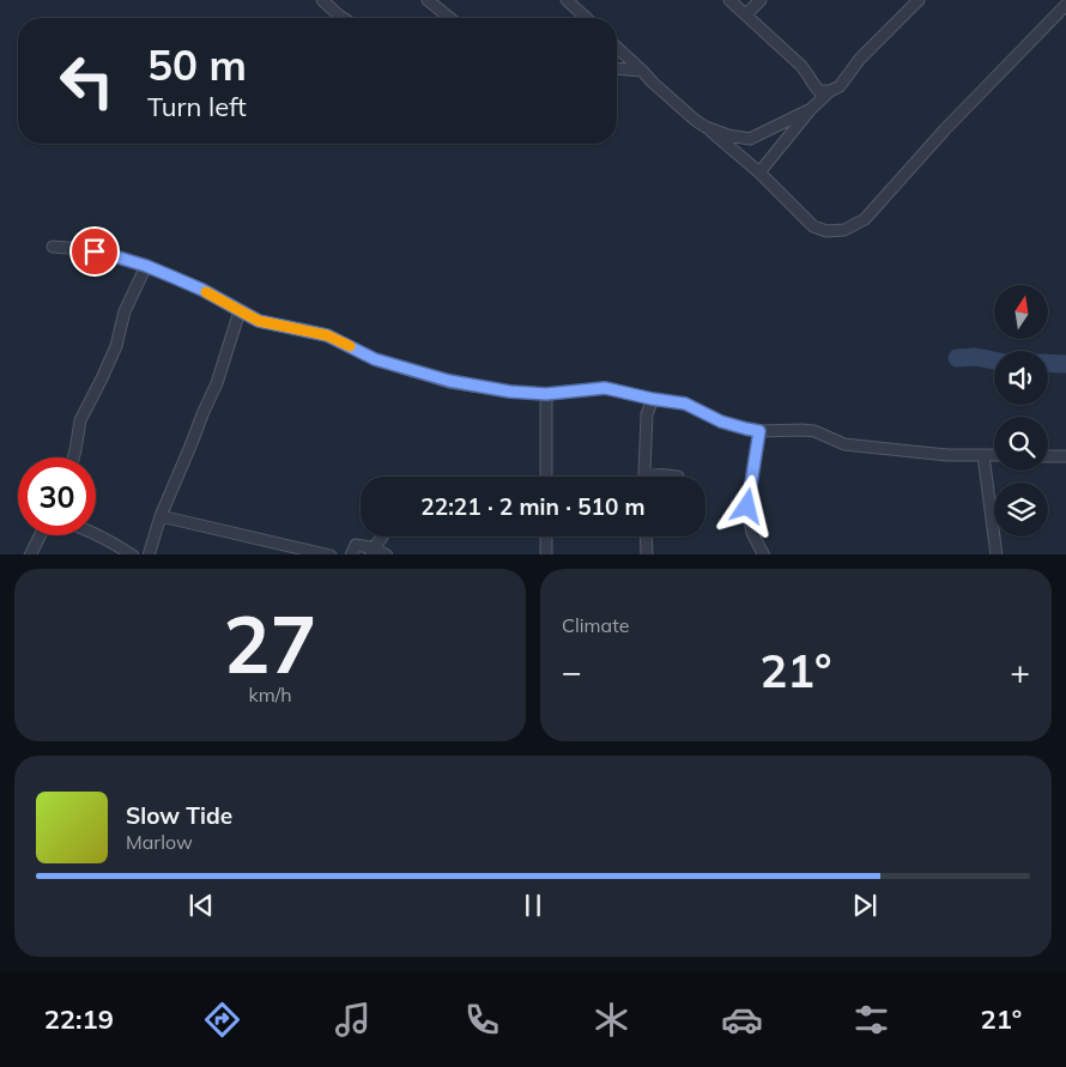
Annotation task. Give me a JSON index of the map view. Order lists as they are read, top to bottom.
{
  "north": "top",
  "page": {
    "turn": ["50 m", "Turn left"],
    "limit": "30",
    "trip": "22:21 · 2 min · 510 m",
    "tile": [
      ["27", "km/h"],
      "Climate"
    ],
    "heat": ["−", "21°", "+"],
    "song": ["Slow Tide", "Marlow"],
    "tabs": ["22:19", "21°"]
  }
}
